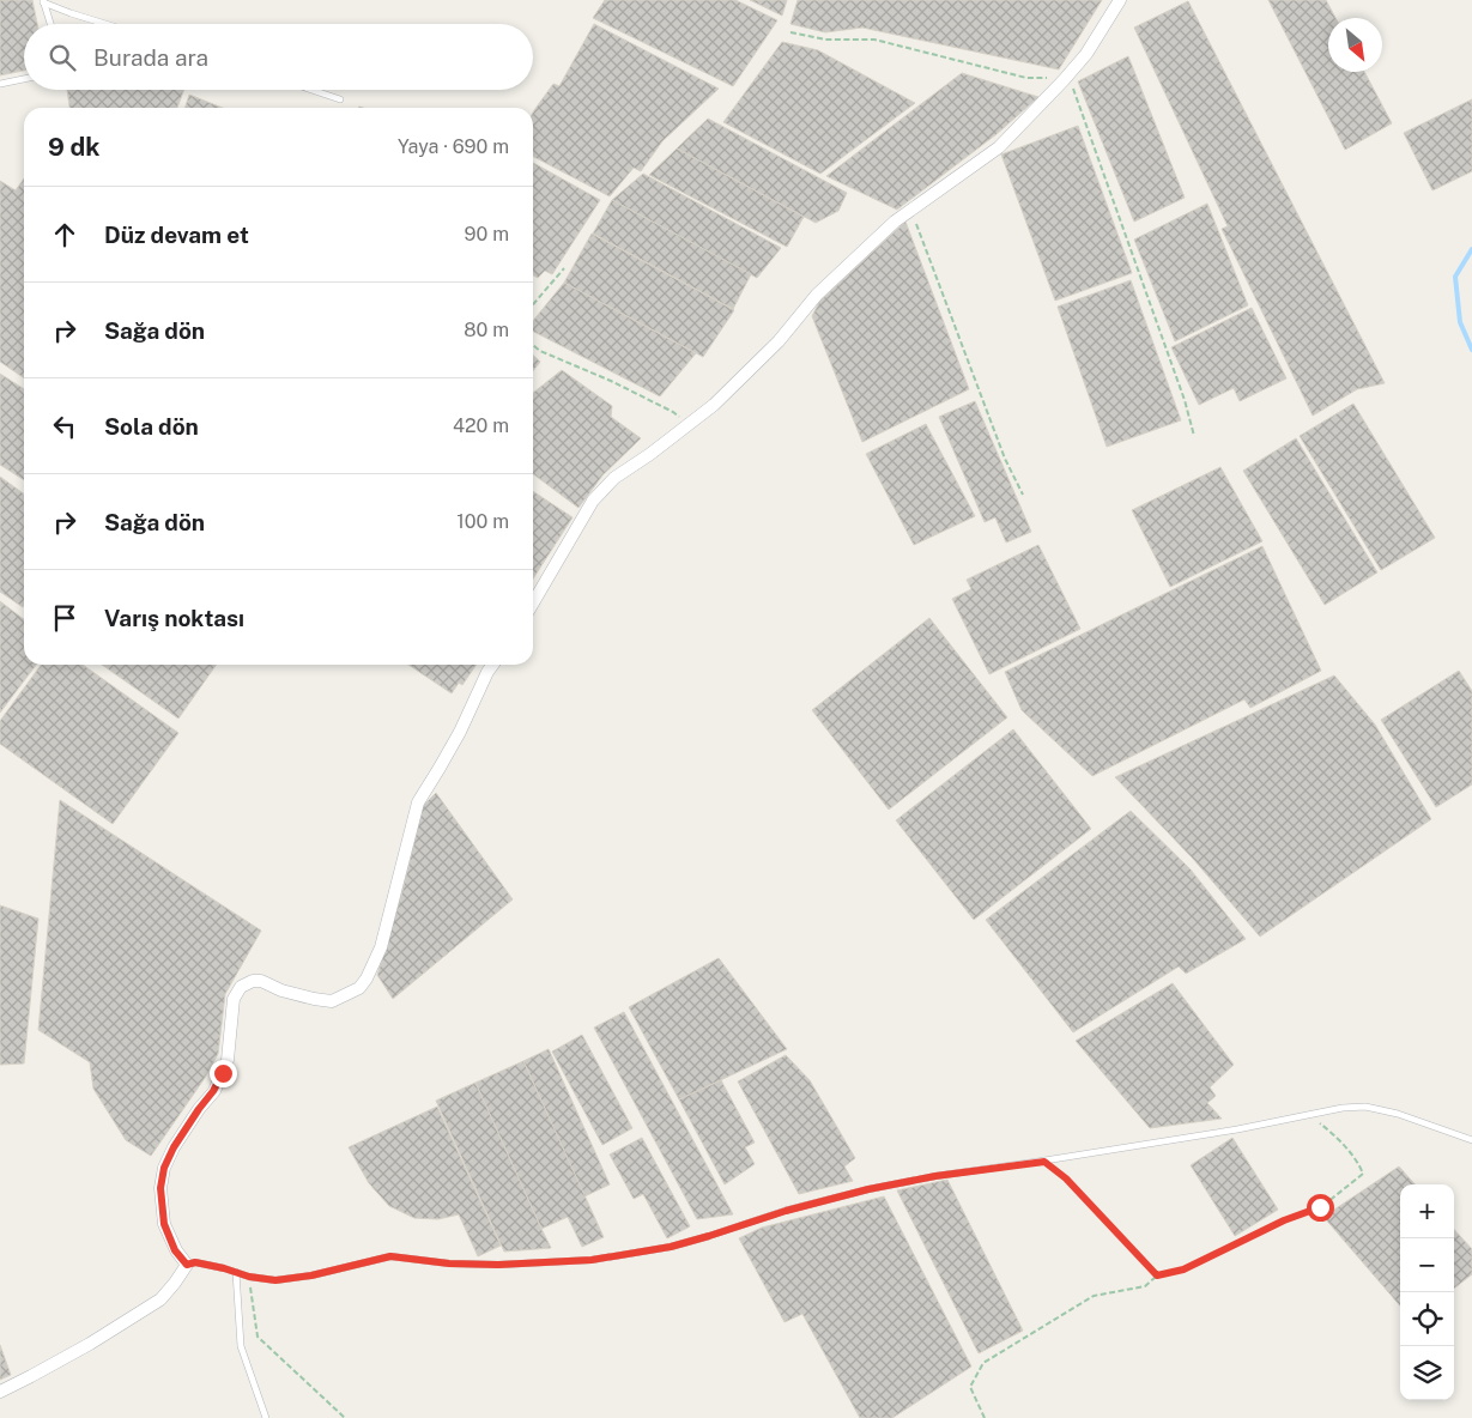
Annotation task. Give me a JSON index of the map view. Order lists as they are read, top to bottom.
{
  "north": "bottom right",
  "page": {
    "search": "Burada ara",
    "heading": ["9 dk", "Yaya · 690 m"],
    "list": [
      ["Düz devam et", "90 m"],
      ["Sağa dön", "80 m"],
      ["Sola dön", "420 m"],
      ["Sağa dön", "100 m"],
      "Varış noktası"
    ],
    "map_buttons": ["+", "−"]
  }
}
